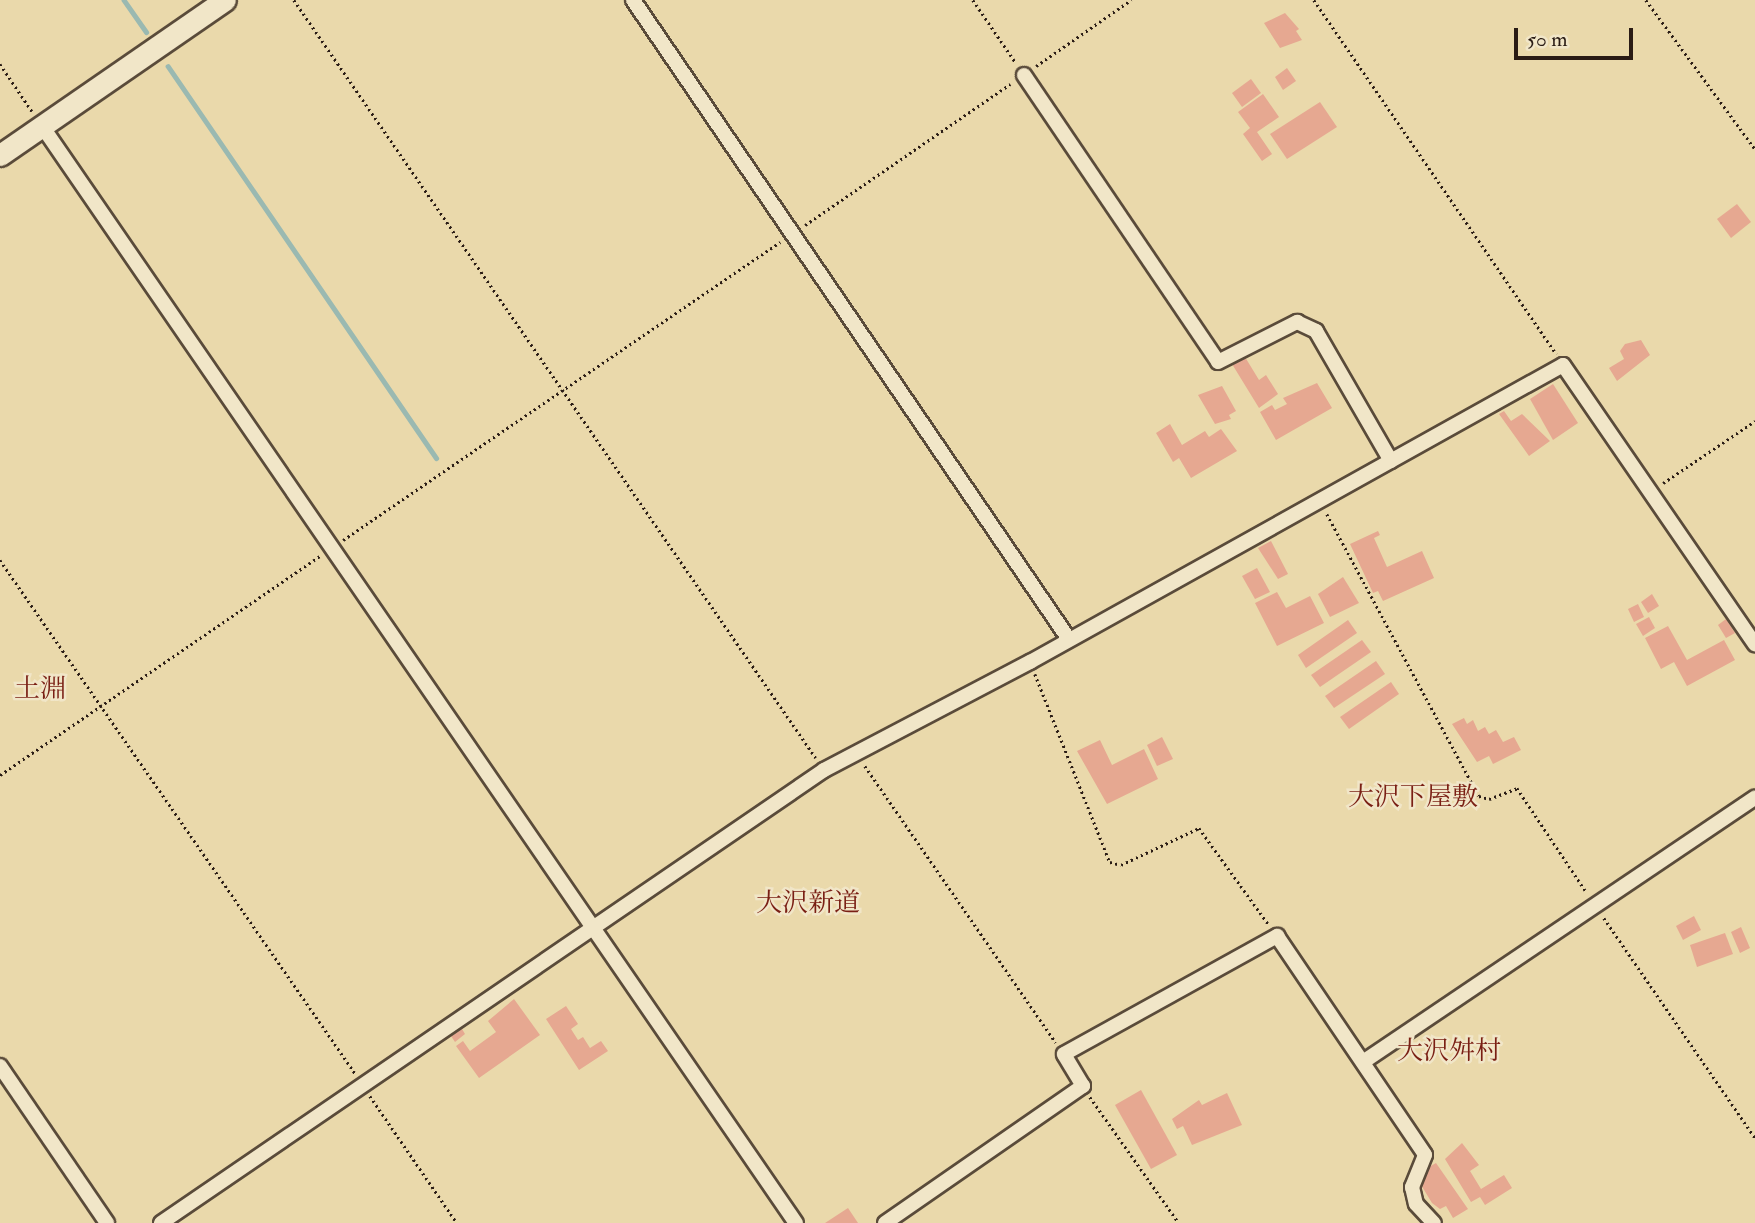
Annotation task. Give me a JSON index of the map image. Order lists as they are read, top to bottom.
{
  "districts": [
    "土淵",
    "大沢下屋敷",
    "大沢新道",
    "大沢舛村"
  ],
  "scale_bar": "50 m"
}
